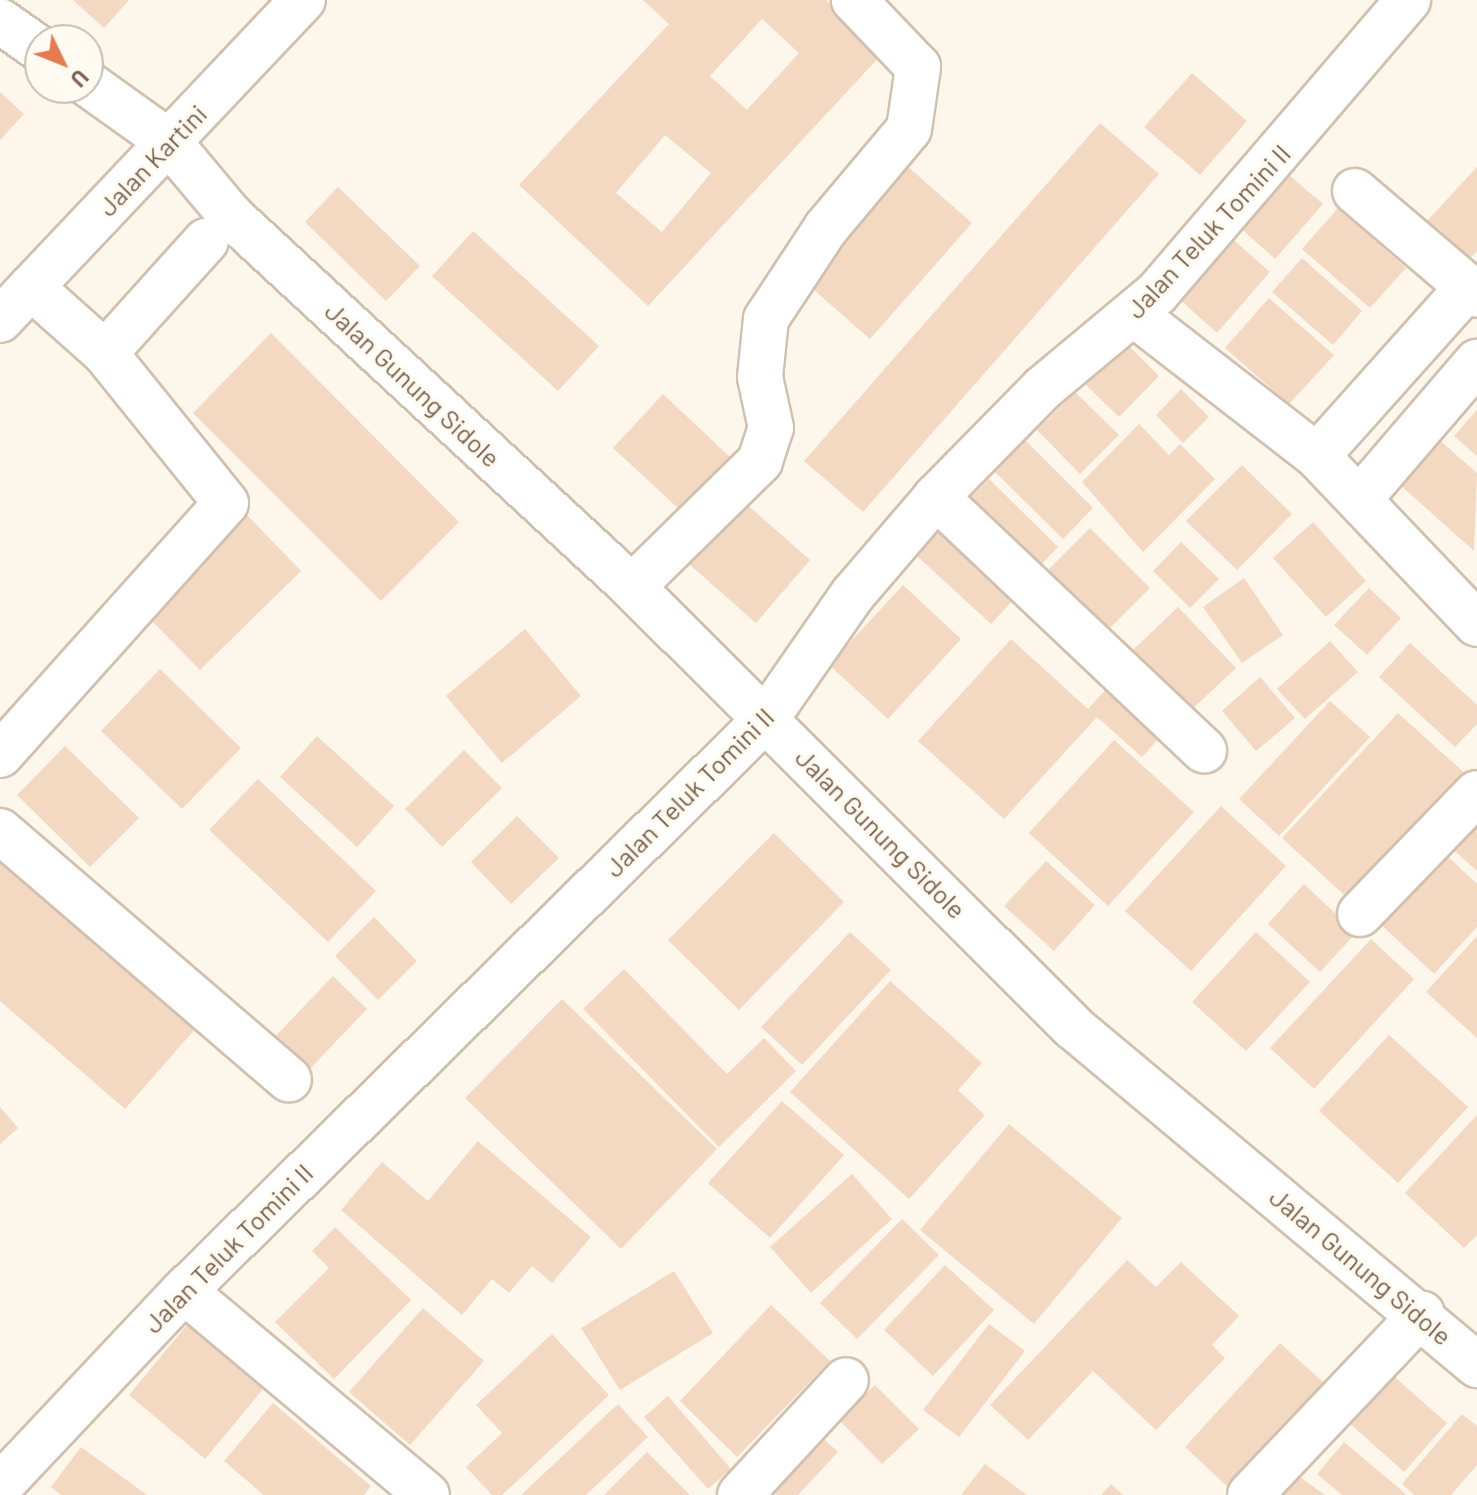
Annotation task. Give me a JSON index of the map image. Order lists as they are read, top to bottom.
{
  "streets": {
    "street": ["Jalan Kartini", "Jalan Teluk Tomini II", "Jalan Gunung Sidole"]
  },
  "crossings": [
    ["Jalan Kartini", "Jalan Gunung Sidole"],
    ["Jalan Teluk Tomini II", "Jalan Gunung Sidole"]
  ],
  "north": "bottom right"
}
